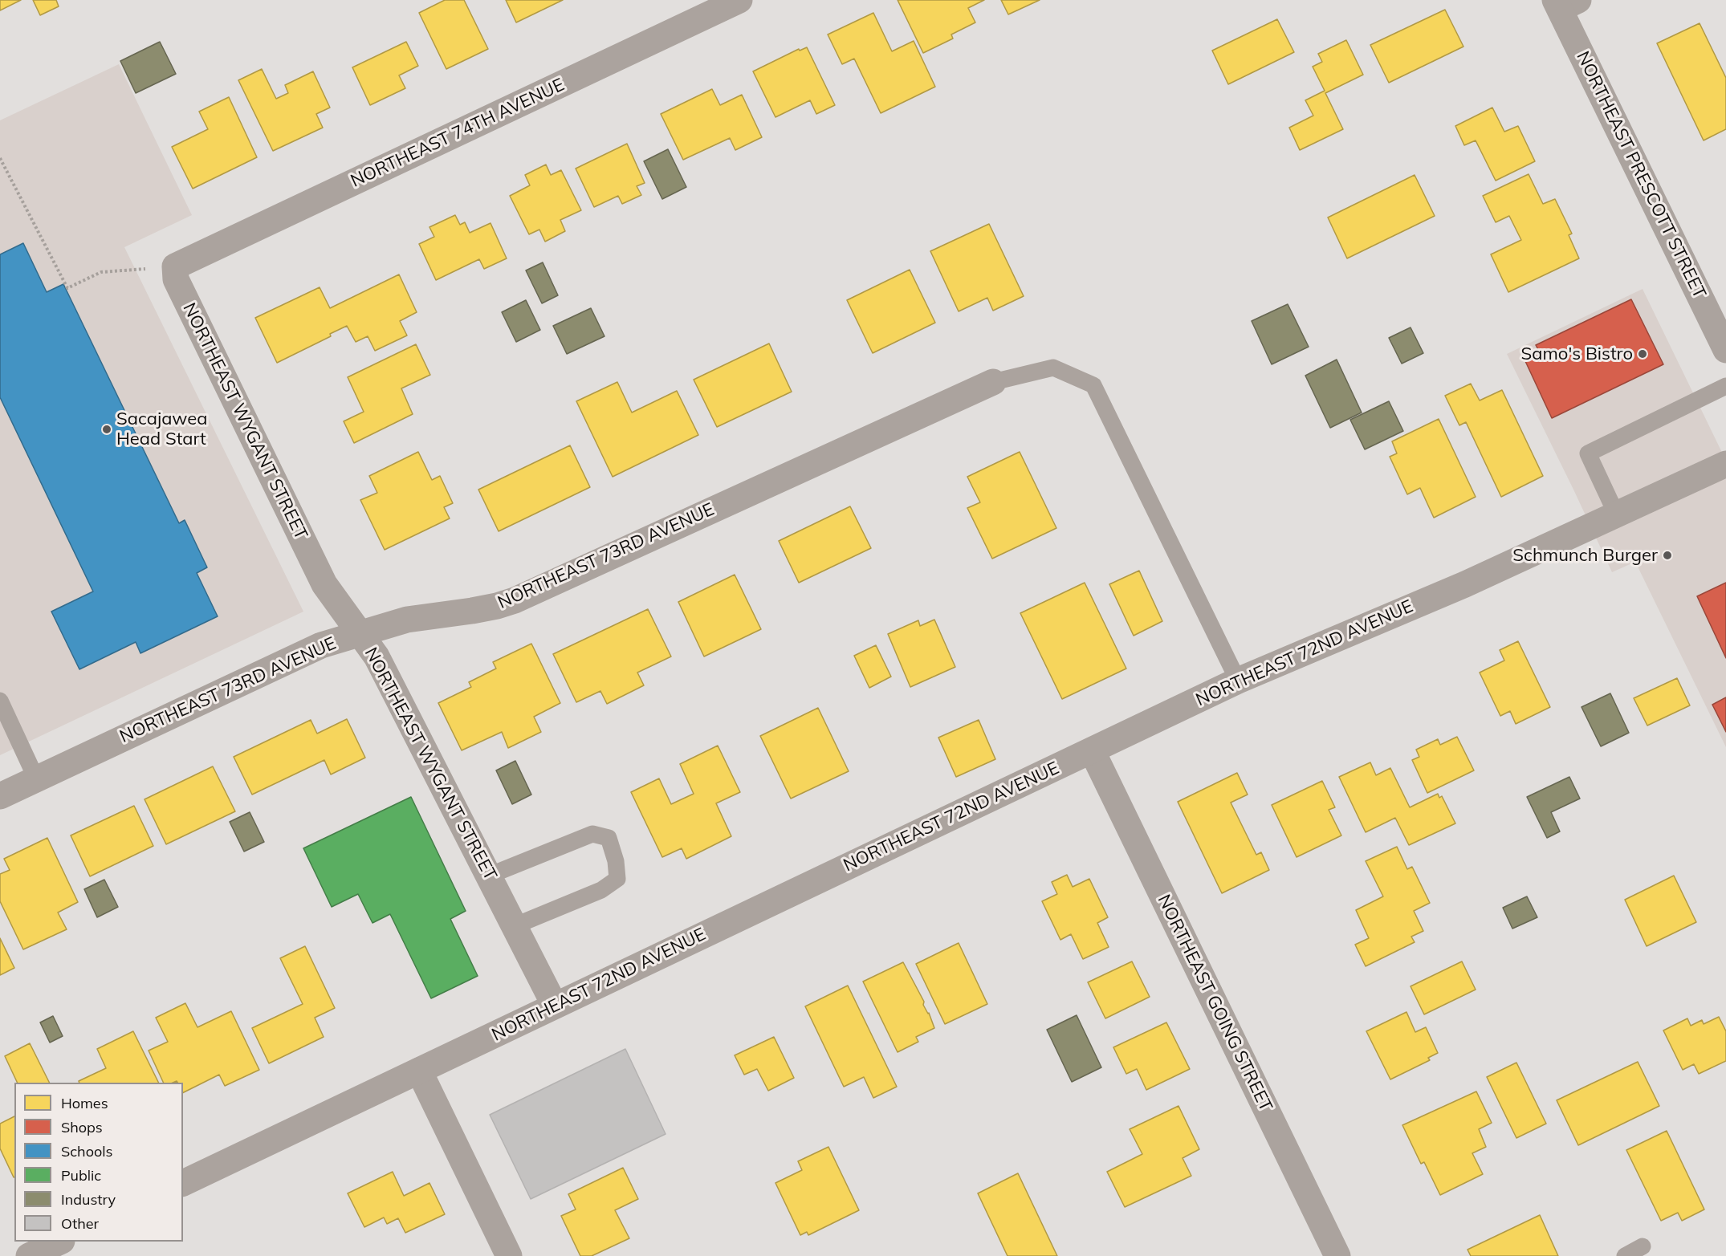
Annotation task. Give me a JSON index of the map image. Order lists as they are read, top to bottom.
{
  "streets": {
    "street": [
      "NORTHEAST 74TH AVENUE",
      "NORTHEAST PRESCOTT STREET",
      "NORTHEAST WYGANT STREET",
      "NORTHEAST 73RD AVENUE",
      "NORTHEAST 72ND AVENUE",
      "NORTHEAST GOING STREET"
    ]
  },
  "crossings": [
    ["NORTHEAST 74TH AVENUE", "NORTHEAST WYGANT STREET"],
    ["NORTHEAST WYGANT STREET", "NORTHEAST 73RD AVENUE"],
    ["NORTHEAST WYGANT STREET", "NORTHEAST 72ND AVENUE"],
    ["NORTHEAST 72ND AVENUE", "NORTHEAST GOING STREET"]
  ],
  "places": ["Samo's Bistro", "Sacajawea Head Start", "Schmunch Burger"],
  "legend": [
    "Homes",
    "Shops",
    "Schools",
    "Public",
    "Industry",
    "Other"
  ]
}
